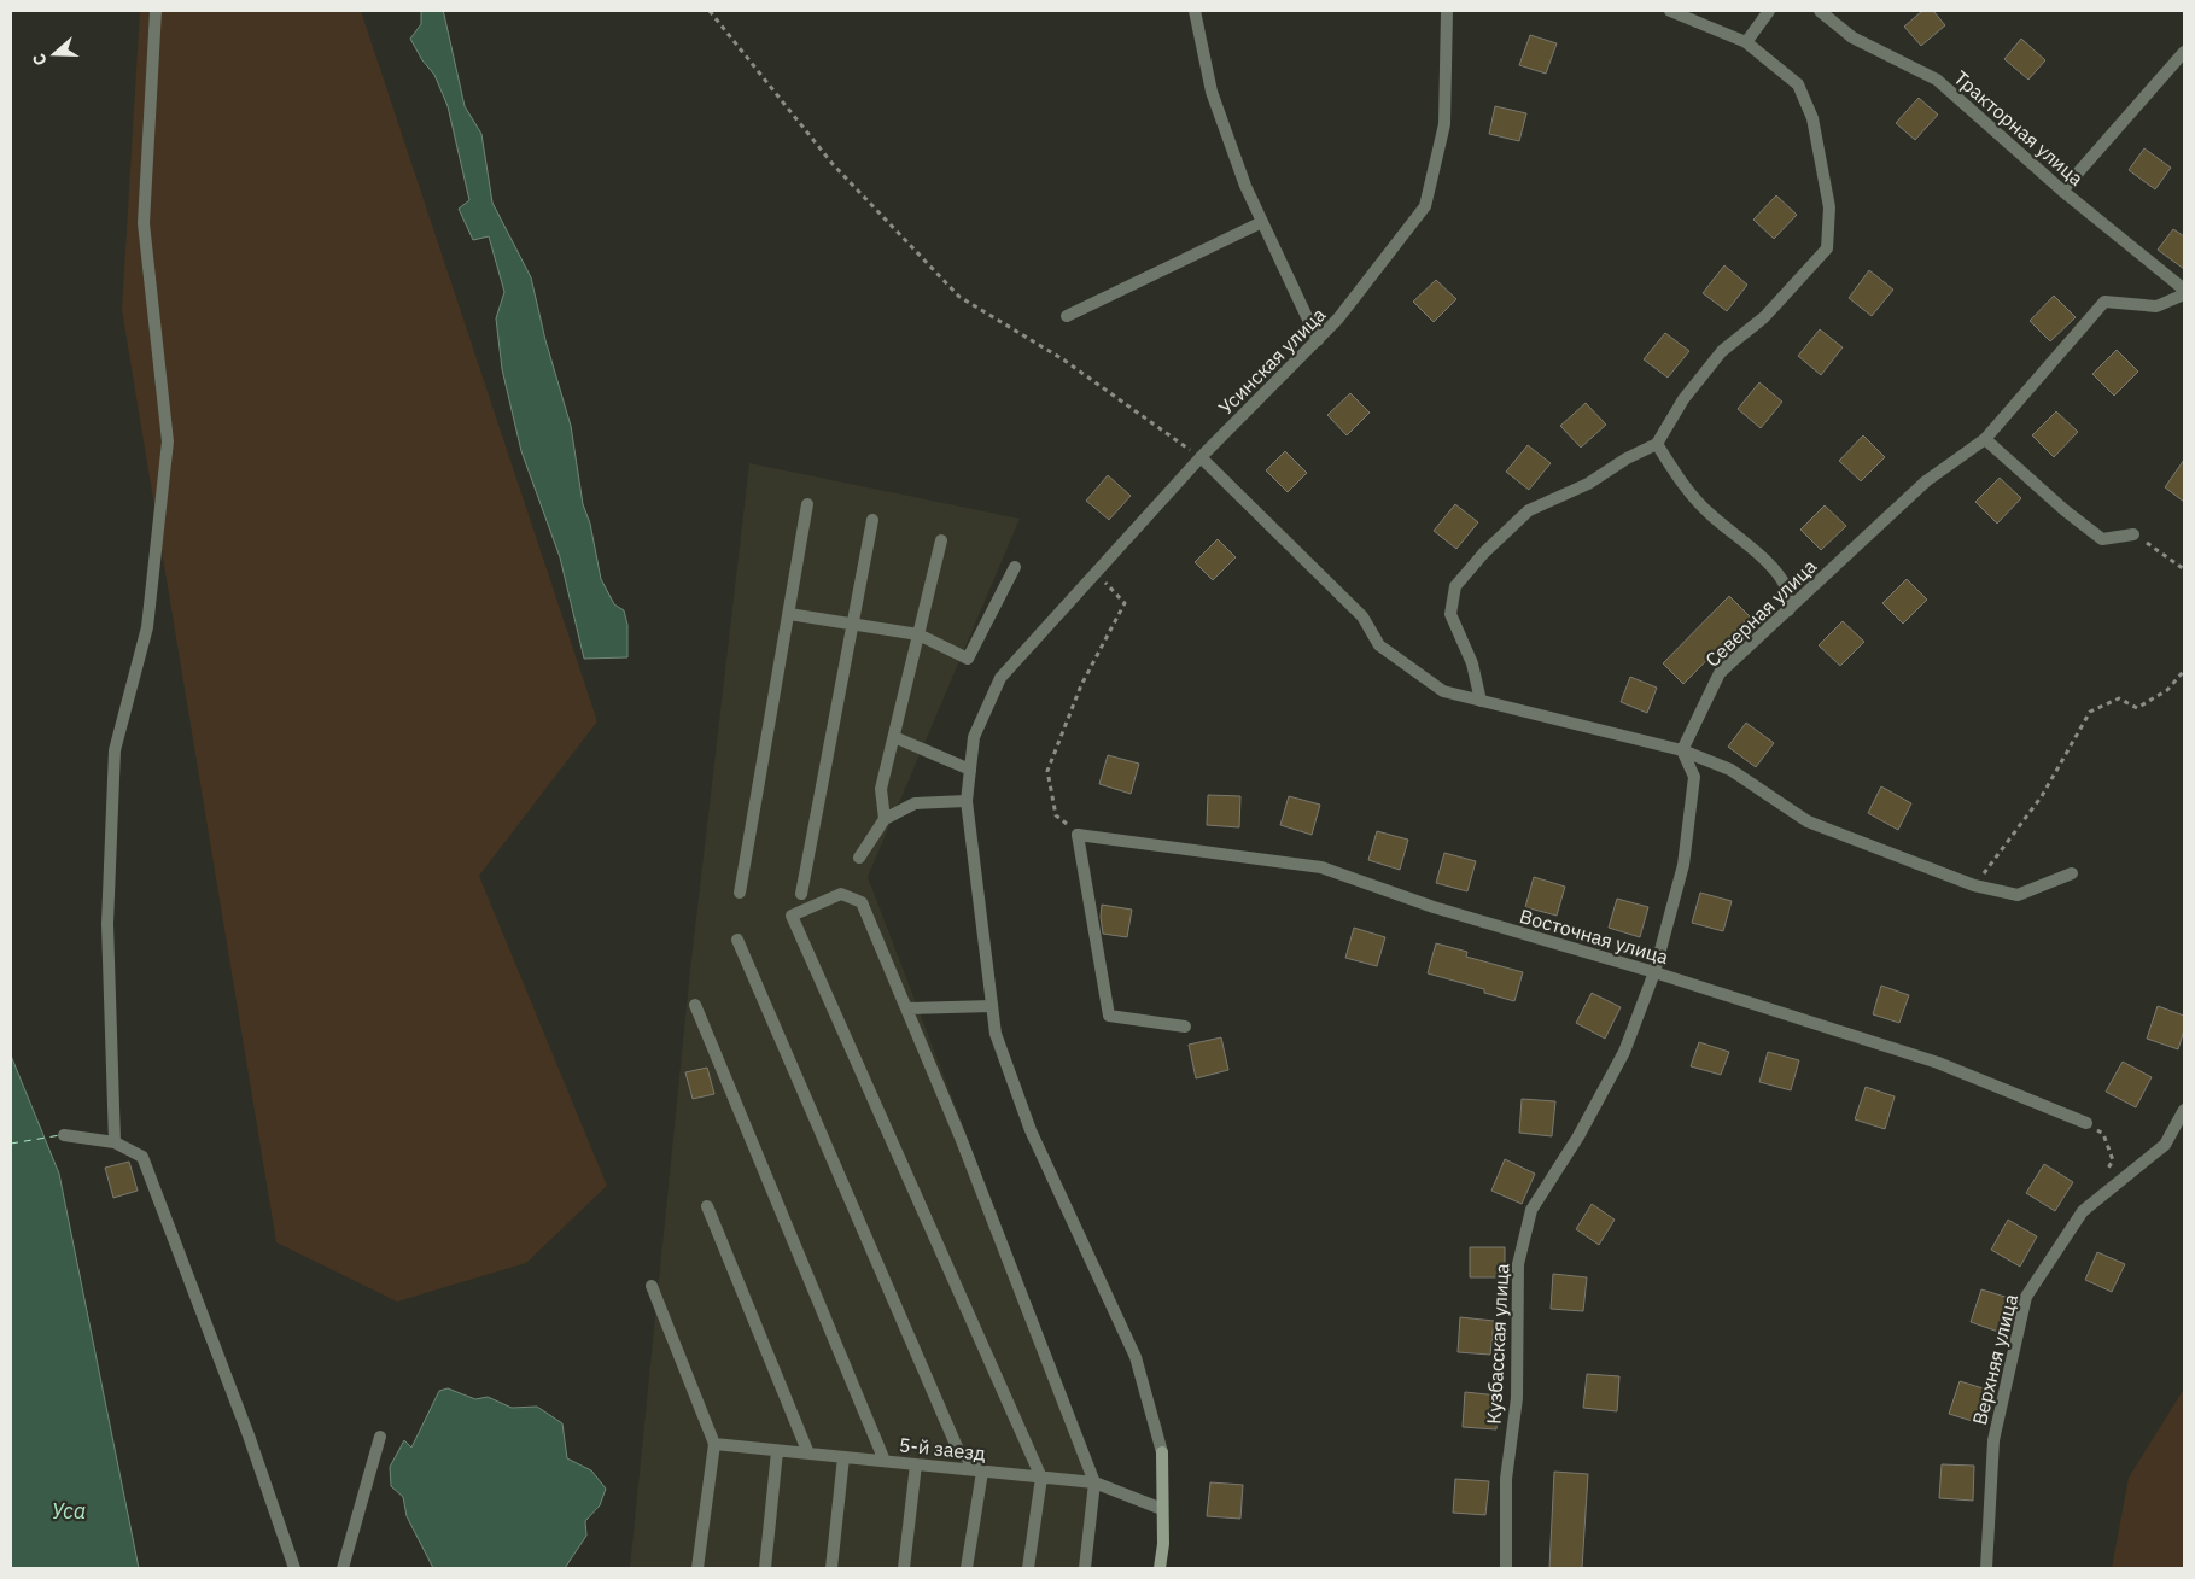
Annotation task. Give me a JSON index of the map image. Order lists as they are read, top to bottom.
{
  "streets": {
    "street": [
      "Тракторная улица",
      "Усинская улица",
      "Северная улица",
      "Восточная улица",
      "Кузбасская улица",
      "Верхняя улица",
      "5-й заезд"
    ]
  },
  "crossings": [
    ["Северная улица", "Кузбасская улица"],
    ["Восточная улица", "Кузбасская улица"]
  ],
  "water": ["Уса"],
  "north": "left"
}
